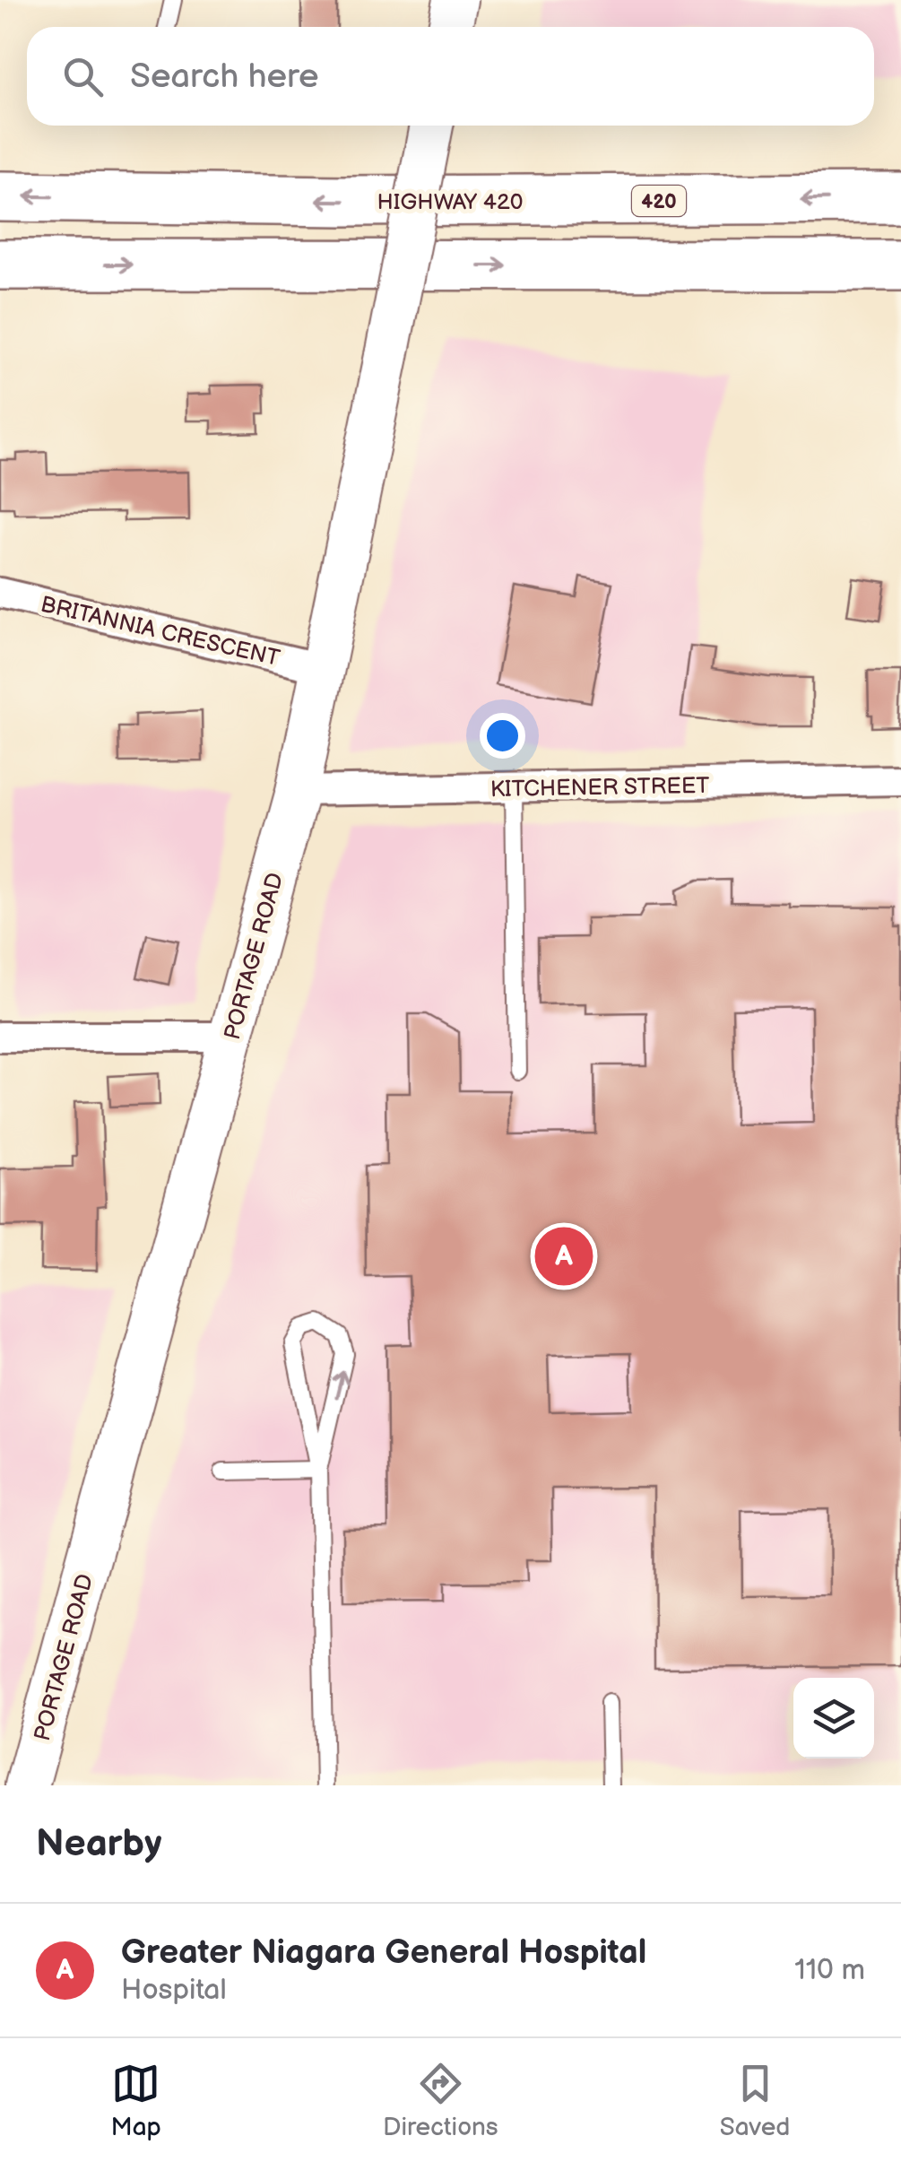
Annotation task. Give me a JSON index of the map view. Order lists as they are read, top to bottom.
{
  "streets": {
    "highway": ["HIGHWAY 420", "420"],
    "street": ["BRITANNIA CRESCENT", "KITCHENER STREET", "PORTAGE ROAD"]
  },
  "crossings": [
    ["BRITANNIA CRESCENT", "PORTAGE ROAD"],
    ["KITCHENER STREET", "PORTAGE ROAD"]
  ],
  "page": {
    "search": "Search here",
    "pins": "A",
    "heading": "Nearby",
    "list": [
      {
        "mark": "A",
        "name": "Greater Niagara General Hospital",
        "note": "Hospital",
        "value": "110 m"
      }
    ],
    "nav": ["Map", "Directions", "Saved"]
  }
}
